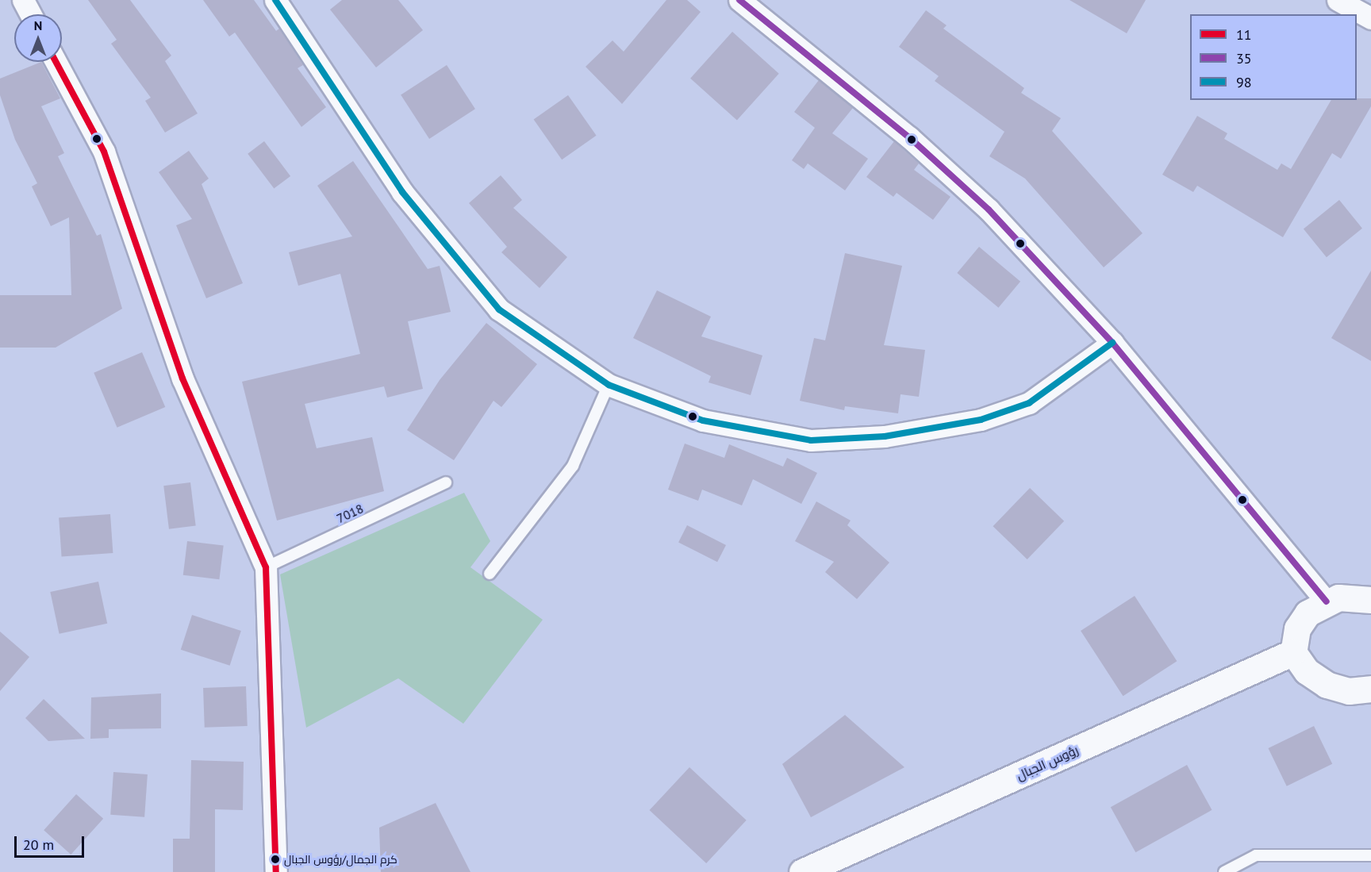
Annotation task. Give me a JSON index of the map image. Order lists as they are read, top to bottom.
{
  "streets": {
    "street": ["رؤوس الجبال"],
    "lane": ["7018"]
  },
  "places": ["كرم الجمال/رؤوس الجبال"],
  "lines": ["transit line 35", "transit line 98", "transit line 11"],
  "legend": ["11", "35", "98"],
  "scale_bar": "20 m",
  "north": "top"
}
